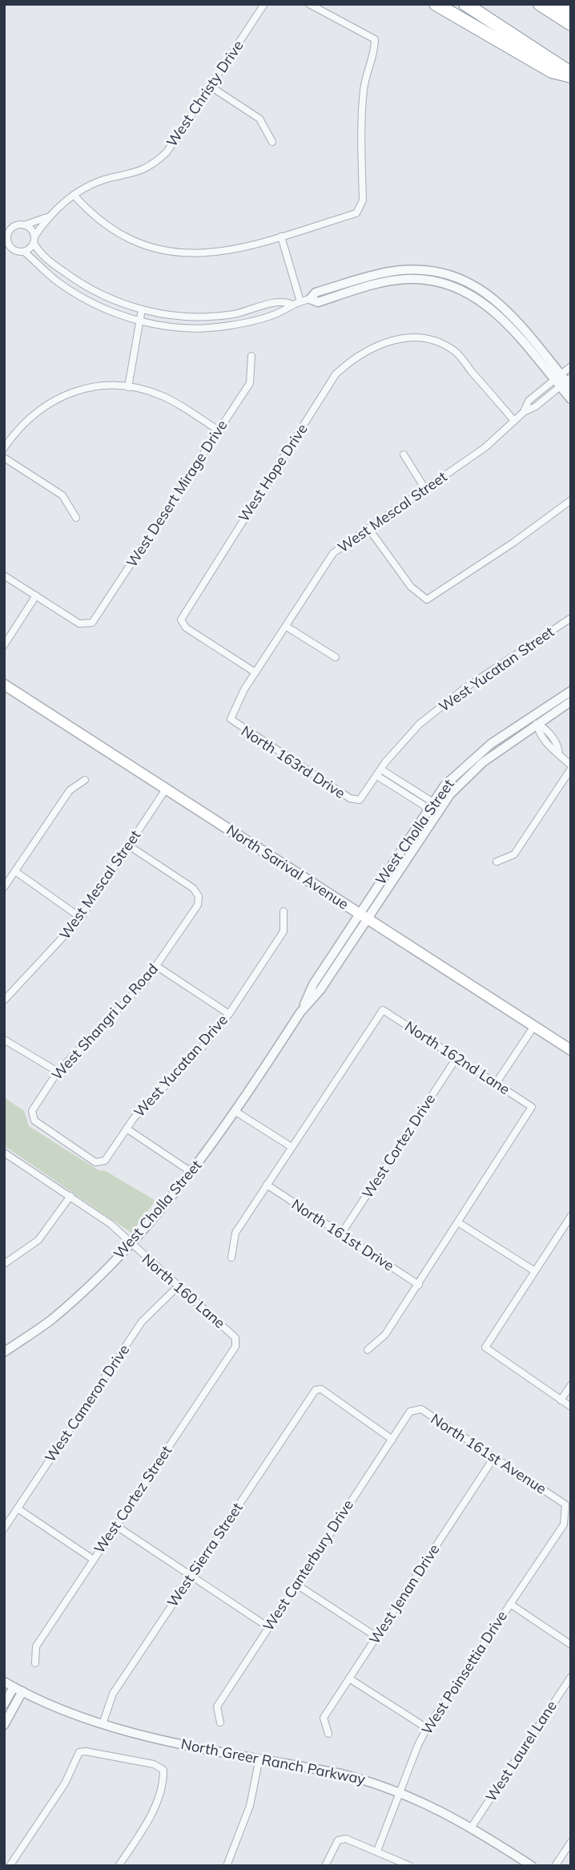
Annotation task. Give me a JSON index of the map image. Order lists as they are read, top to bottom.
{
  "streets": {
    "main road": ["North Sarival Avenue"],
    "street": [
      "West Christy Drive",
      "West Hope Drive",
      "West Desert Mirage Drive",
      "West Mescal Street",
      "West Yucatan Street",
      "North 163rd Drive",
      "West Cholla Street",
      "West Shangri La Road",
      "North 162nd Lane",
      "West Yucatan Drive",
      "West Cortez Drive",
      "North 161st Drive",
      "North 160 Lane",
      "West Cameron Drive",
      "North 161st Avenue",
      "West Cortez Street",
      "West Sierra Street",
      "West Canterbury Drive",
      "West Jenan Drive",
      "West Poinsettia Drive",
      "West Laurel Lane",
      "North Greer Ranch Parkway"
    ]
  },
  "crossings": [
    ["West Hope Drive", "West Mescal Street"],
    ["West Mescal Street", "North 163rd Drive"],
    ["West Mescal Street", "North Sarival Avenue"],
    ["West Mescal Street", "West Shangri La Road"],
    ["West Yucatan Street", "North 163rd Drive"],
    ["West Cholla Street", "North Sarival Avenue"],
    ["West Cholla Street", "North 160 Lane"],
    ["West Shangri La Road", "West Yucatan Drive"],
    ["North 162nd Lane", "West Cortez Drive"],
    ["West Cortez Drive", "North 161st Drive"],
    ["North 160 Lane", "West Cameron Drive"],
    ["North 160 Lane", "West Cortez Street"],
    ["North 161st Avenue", "West Canterbury Drive"],
    ["North 161st Avenue", "West Jenan Drive"],
    ["North 161st Avenue", "West Poinsettia Drive"],
    ["West Sierra Street", "West Canterbury Drive"],
    ["West Sierra Street", "North Greer Ranch Parkway"],
    ["West Poinsettia Drive", "North Greer Ranch Parkway"],
    ["West Laurel Lane", "North Greer Ranch Parkway"]
  ]
}
